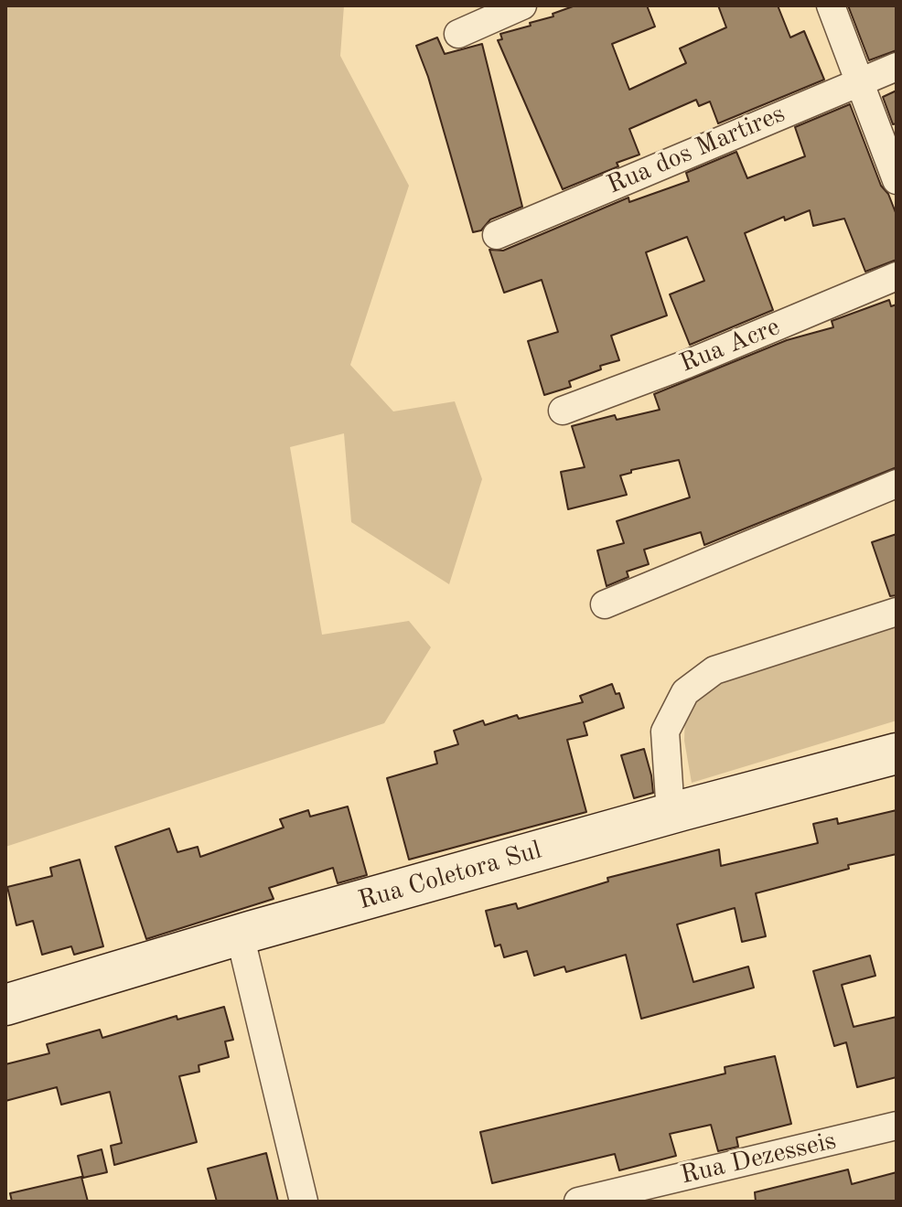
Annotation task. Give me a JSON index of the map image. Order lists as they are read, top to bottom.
{
  "streets": {
    "street": [
      "Rua dos Martires",
      "Rua Acre",
      "Rua Coletora Sul",
      "Rua Dezesseis"
    ]
  }
}
